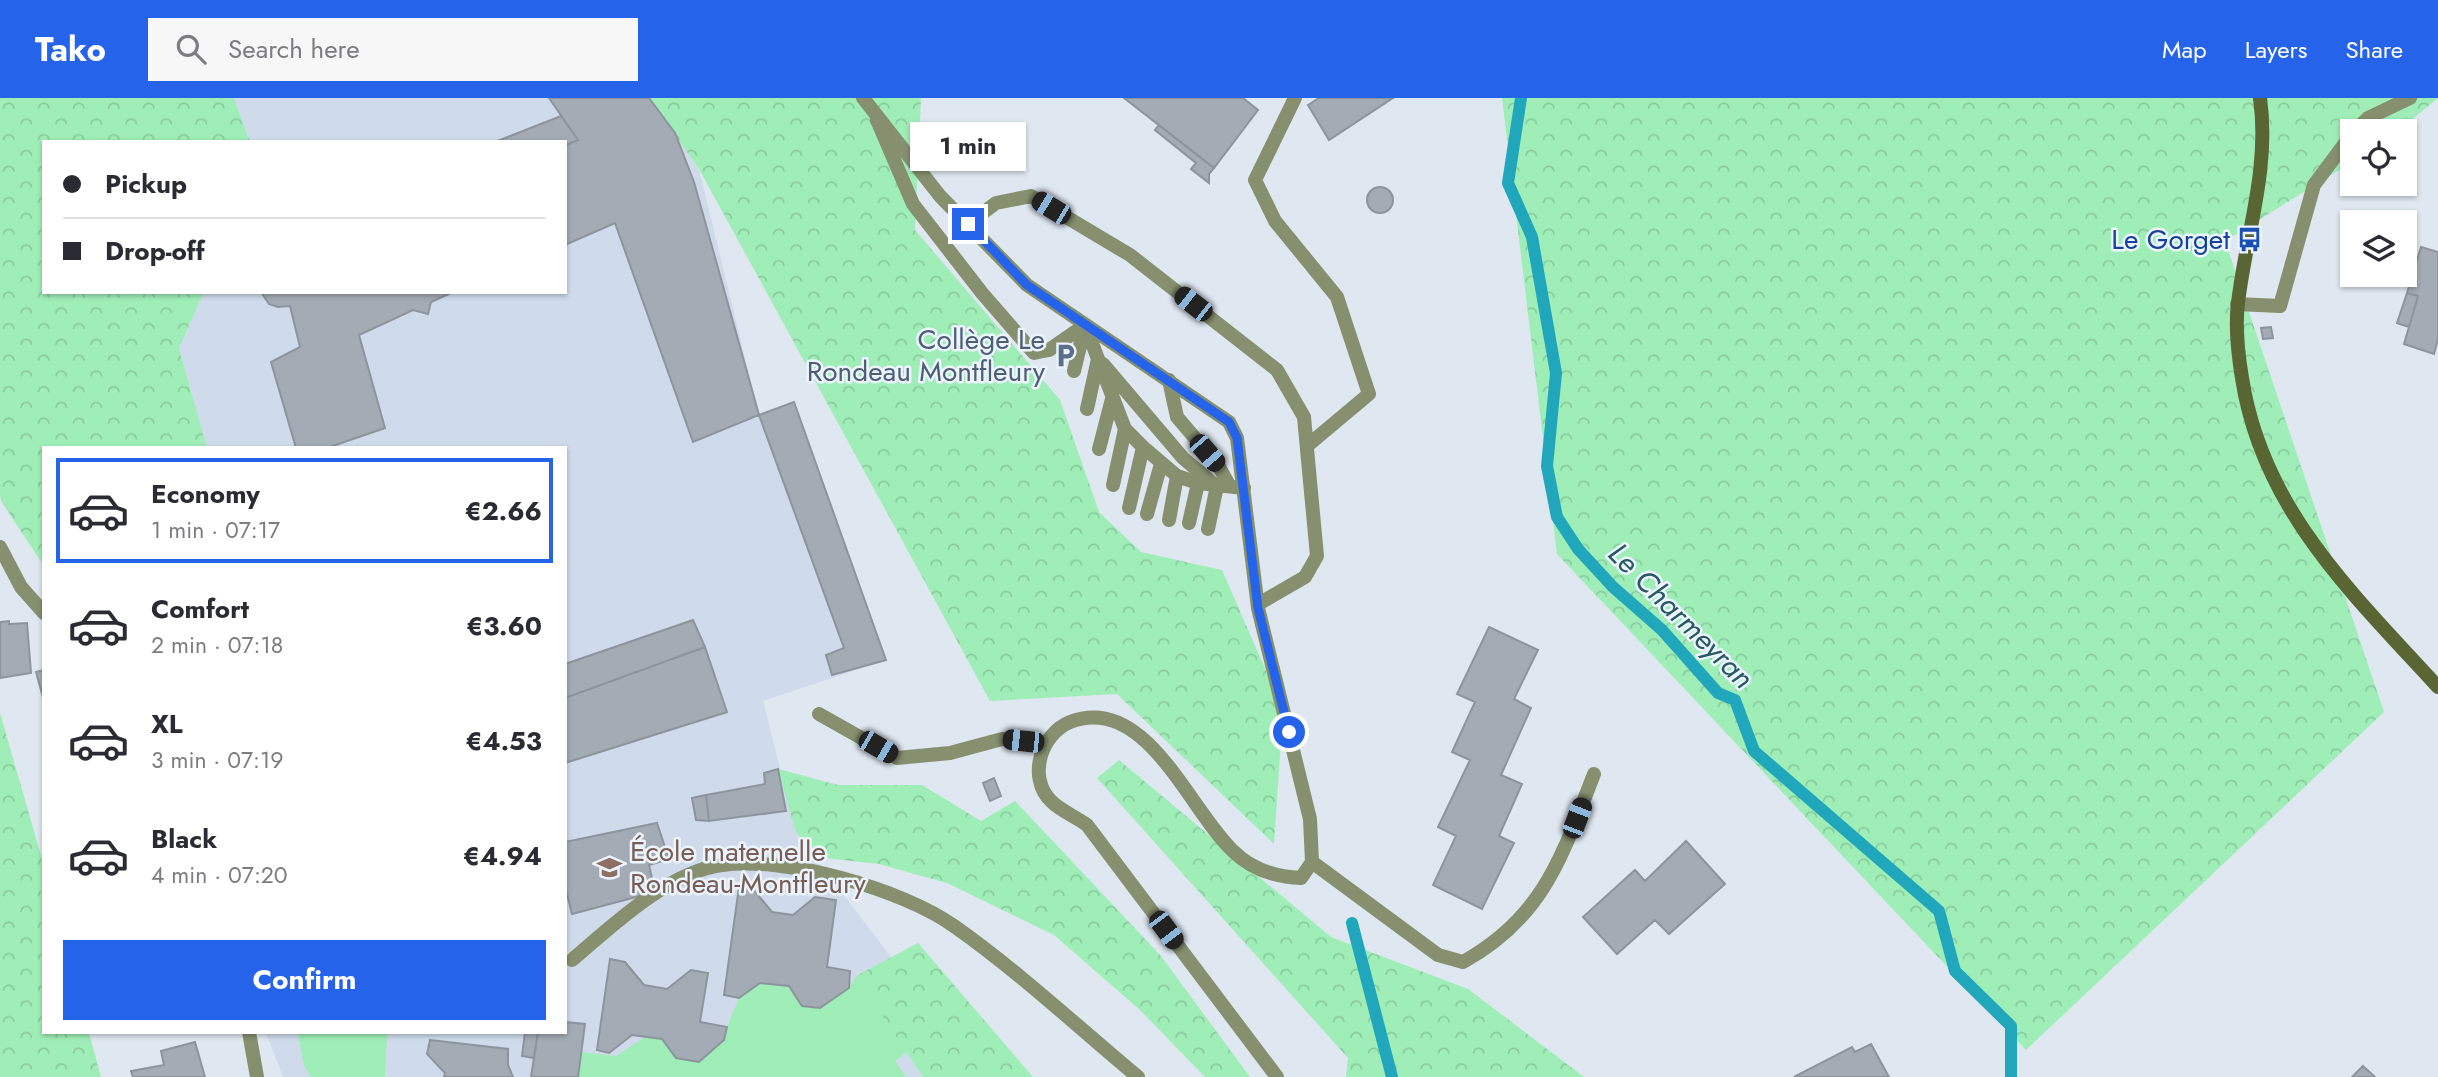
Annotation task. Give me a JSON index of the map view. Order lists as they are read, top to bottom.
{
  "water": ["Le Charmeyran"],
  "places": {
    "bus stop": ["Le Gorget"],
    "parking": ["Collège Le Rondeau Montfleury"],
    "school or university": ["École maternelle Rondeau-Montfleury"]
  },
  "page": {
    "header": "Tako",
    "search": "Search here",
    "nav": ["Map", "Layers", "Share"],
    "bubble": "1 min",
    "banner": ["Pickup", "Drop-off"],
    "list": [
      {
        "name": "Economy",
        "note": "1 min · 07:17",
        "value": "€2.66"
      },
      {
        "name": "Comfort",
        "note": "2 min · 07:18",
        "value": "€3.60"
      },
      {
        "name": "XL",
        "note": "3 min · 07:19",
        "value": "€4.53"
      },
      {
        "name": "Black",
        "note": "4 min · 07:20",
        "value": "€4.94"
      }
    ],
    "buttons": "Confirm"
  }
}
